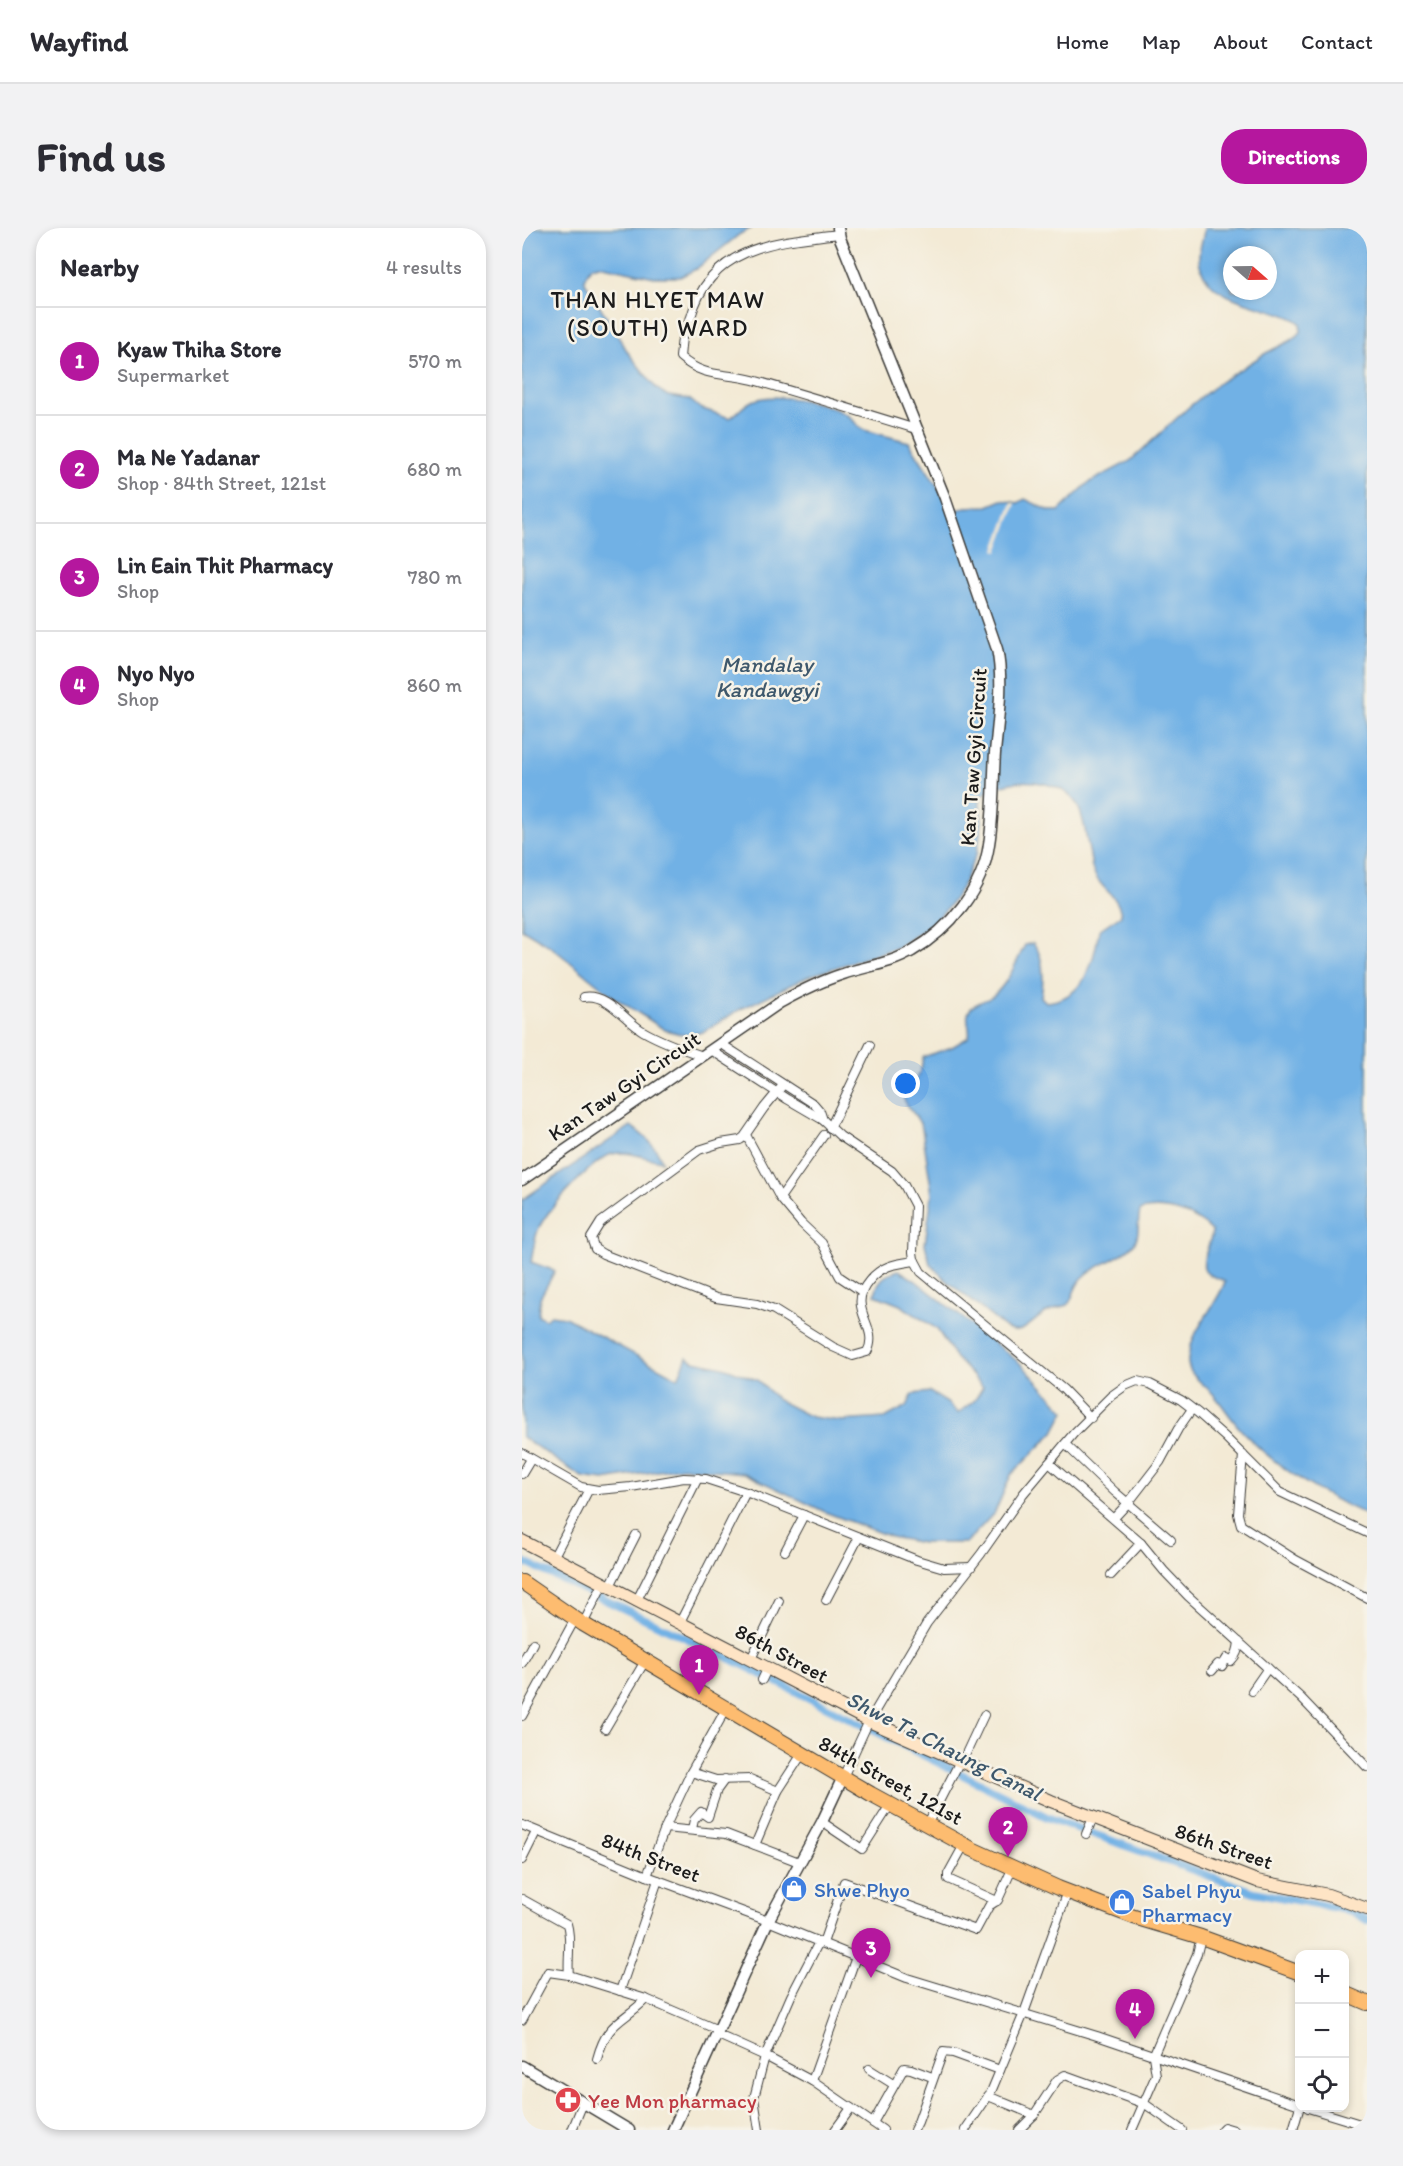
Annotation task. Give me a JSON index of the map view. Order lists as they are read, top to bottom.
{
  "streets": {
    "main road": ["86th Street", "84th Street, 121st"],
    "street": ["Kan Taw Gyi Circuit", "84th Street"]
  },
  "districts": ["THAN HLYET MAW (SOUTH) WARD"],
  "water": ["Mandalay Kandawgyi", "Shwe Ta Chaung Canal"],
  "places": {
    "shop": ["Shwe Phyo", "Sabel Phyu Pharmacy"],
    "pharmacy": ["Yee Mon pharmacy"]
  },
  "north": "right",
  "page": {
    "header": "Wayfind",
    "nav": [
      "Home",
      "Map",
      "About",
      "Contact"
    ],
    "buttons": "Directions",
    "title": "Find us",
    "heading": ["Nearby", "4 results"],
    "list": [
      {
        "mark": "1",
        "name": "Kyaw Thiha Store",
        "note": "Supermarket",
        "value": "570 m"
      },
      {
        "mark": "2",
        "name": "Ma Ne Yadanar",
        "note": "Shop · 84th Street, 121st",
        "value": "680 m"
      },
      {
        "mark": "3",
        "name": "Lin Eain Thit Pharmacy",
        "note": "Shop",
        "value": "780 m"
      },
      {
        "mark": "4",
        "name": "Nyo Nyo",
        "note": "Shop",
        "value": "860 m"
      }
    ],
    "pins": [
      "1",
      "2",
      "3",
      "4"
    ],
    "map_buttons": ["+", "−"]
  }
}
